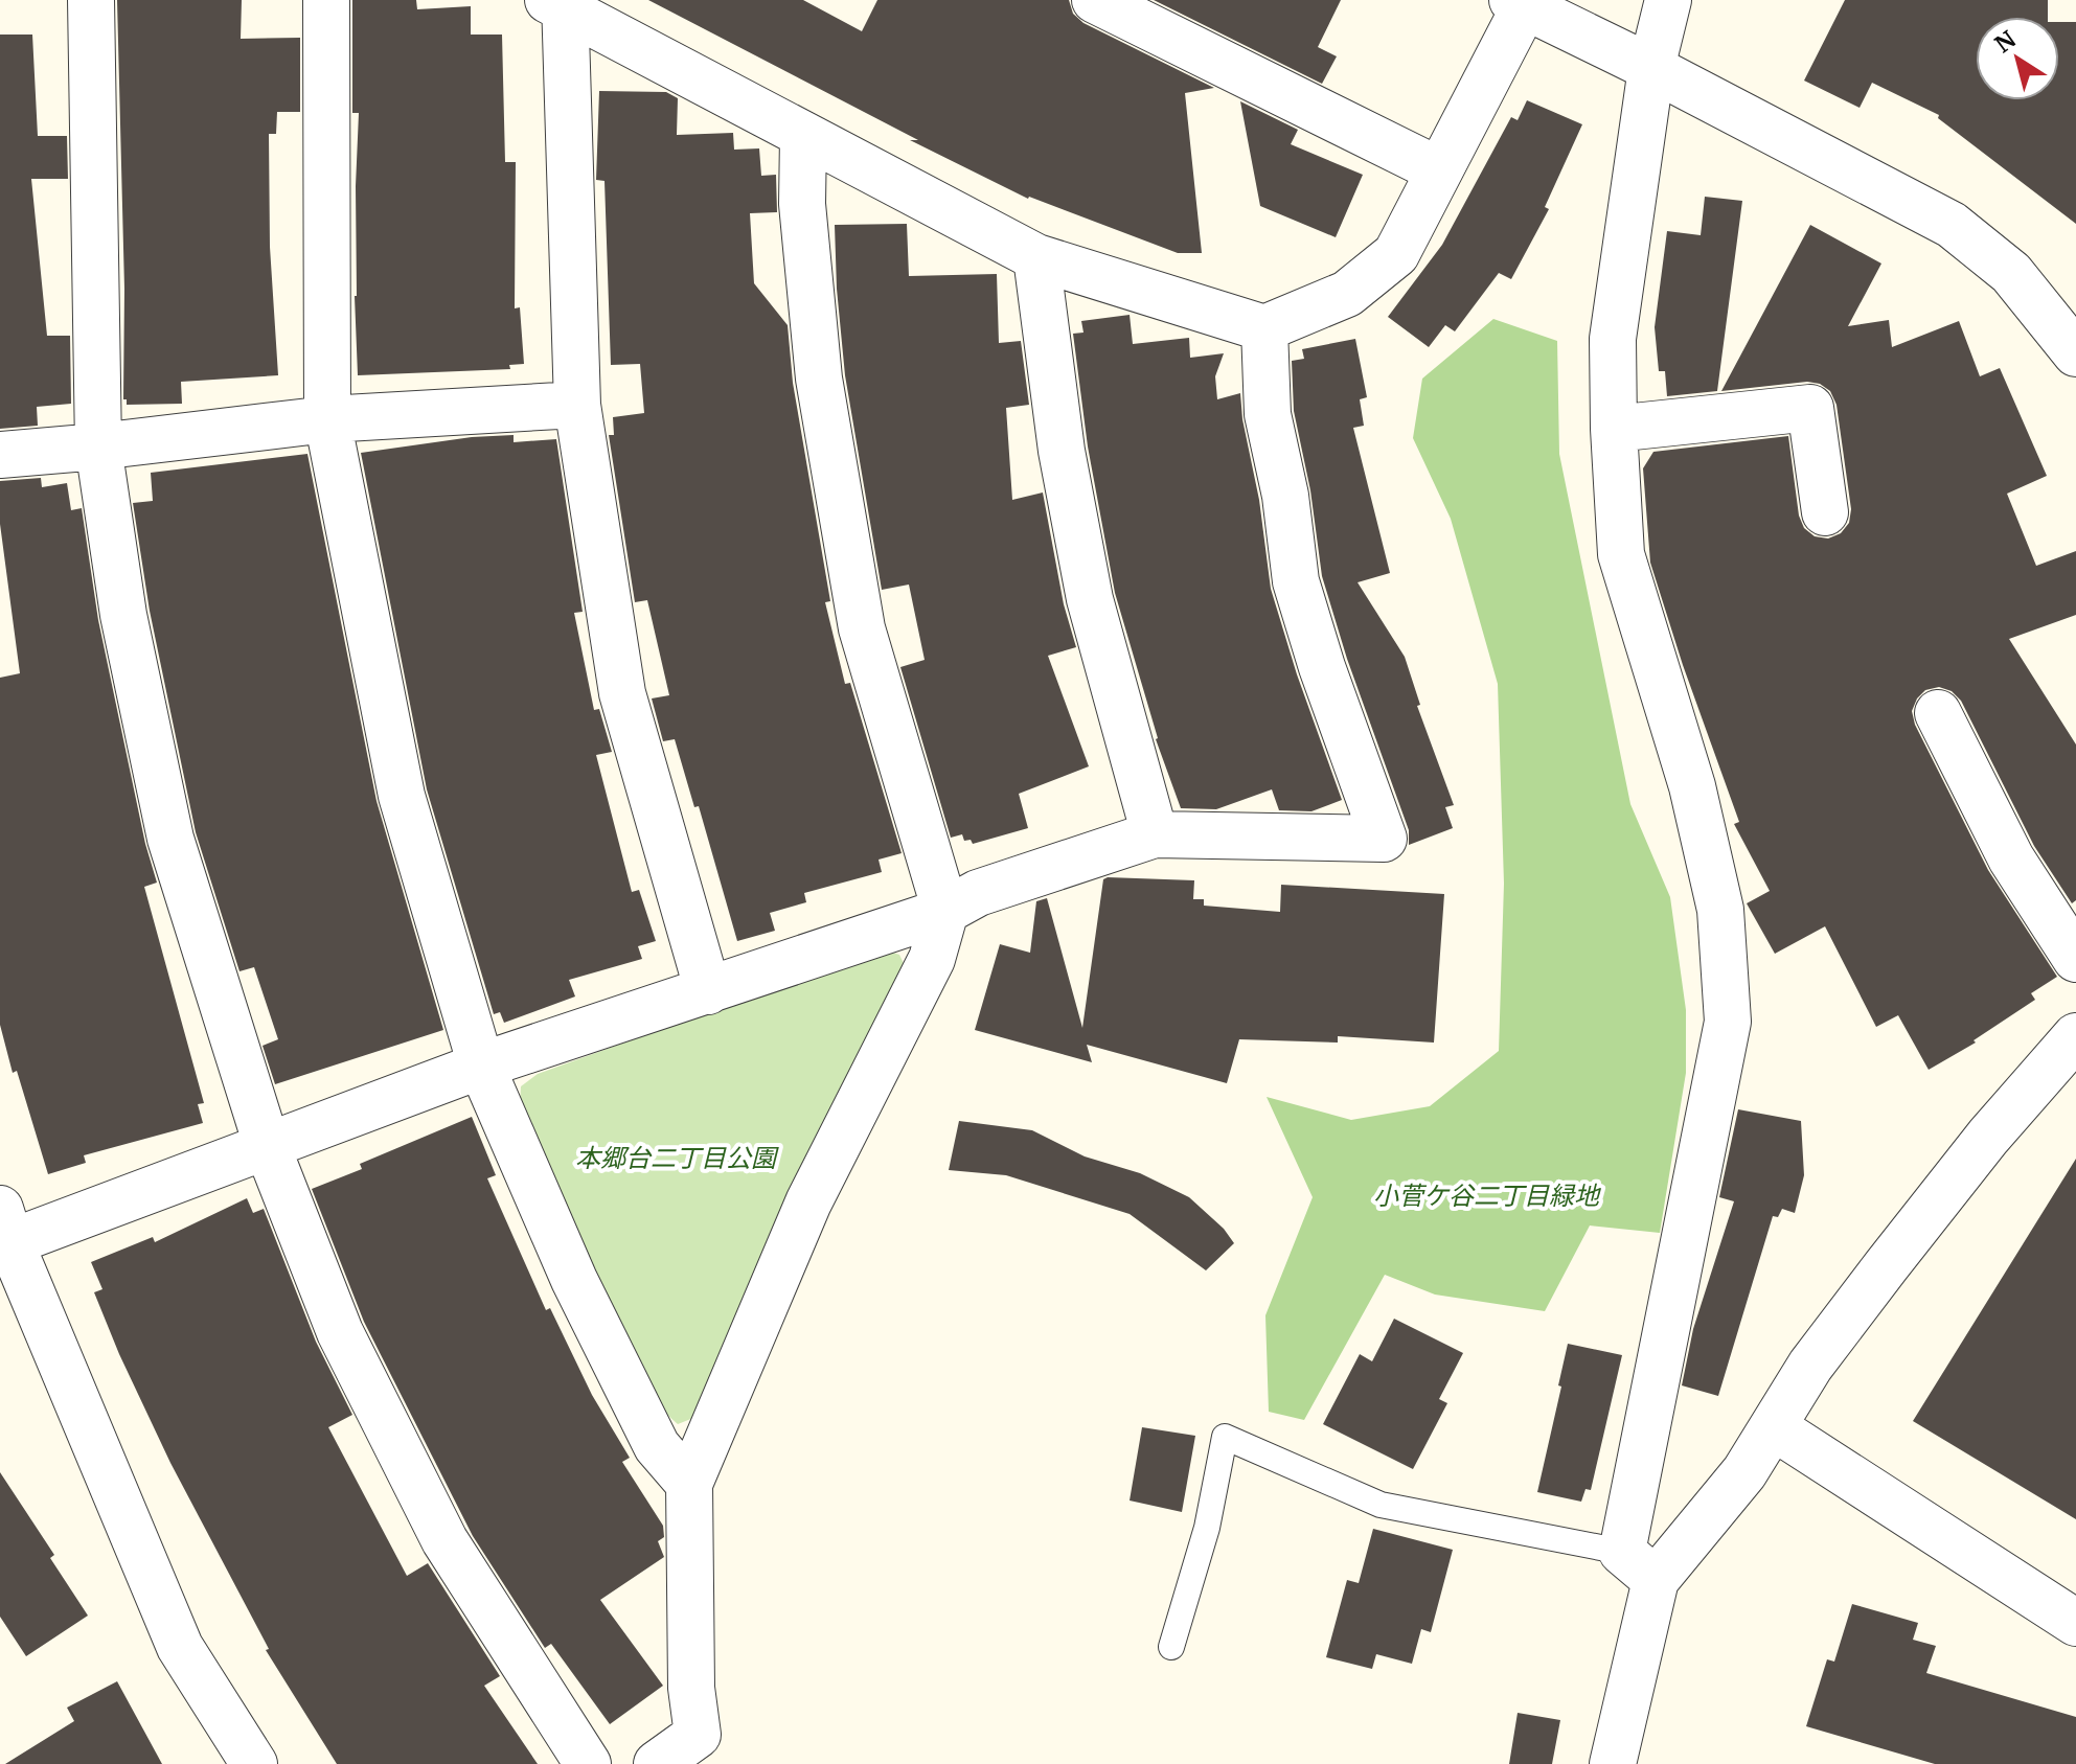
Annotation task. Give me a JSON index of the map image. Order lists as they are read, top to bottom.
{
  "parks": ["本郷台二丁目公園", "小菅ケ谷二丁目緑地"],
  "north": "top left"
}
